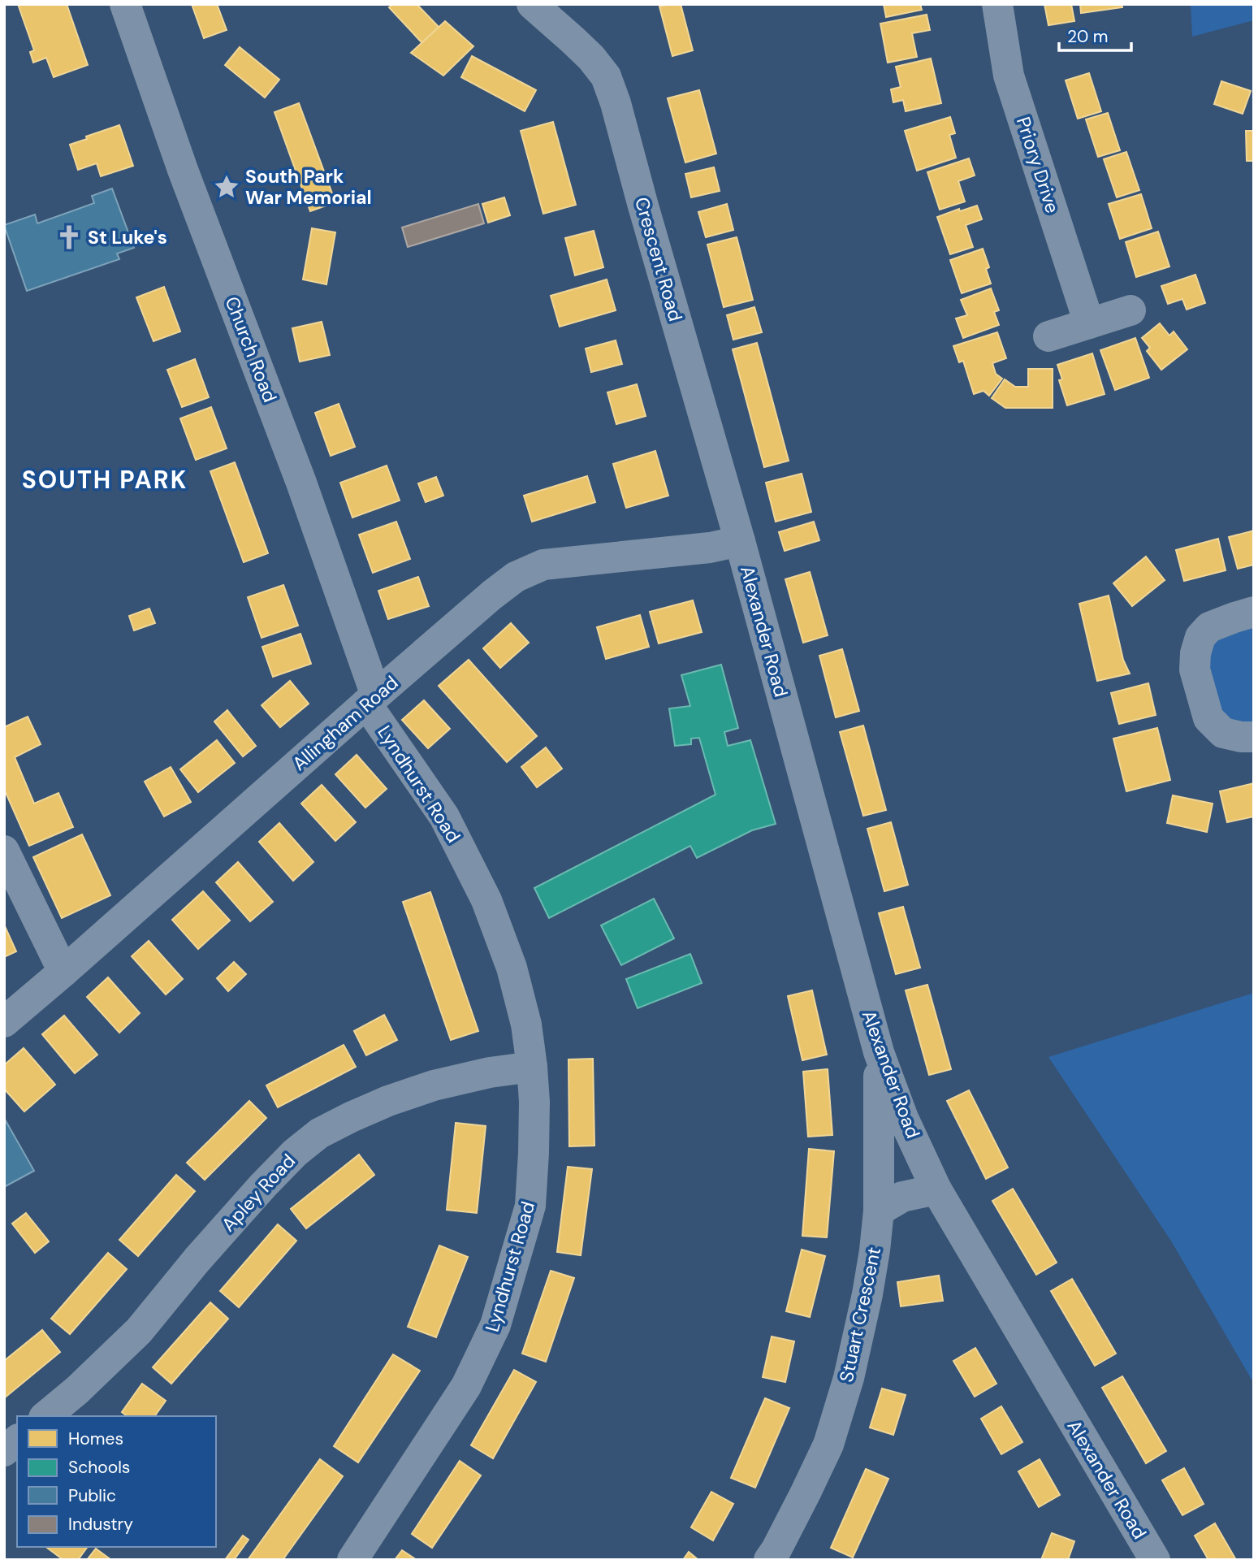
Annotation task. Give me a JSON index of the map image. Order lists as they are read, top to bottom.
{
  "streets": {
    "street": [
      "Priory Drive",
      "Crescent Road",
      "Church Road",
      "Alexander Road",
      "Allingham Road",
      "Lyndhurst Road",
      "Apley Road",
      "Stuart Crescent"
    ]
  },
  "crossings": [
    ["Crescent Road", "Alexander Road"],
    ["Crescent Road", "Allingham Road"],
    ["Church Road", "Allingham Road"],
    ["Church Road", "Lyndhurst Road"],
    ["Alexander Road", "Allingham Road"],
    ["Alexander Road", "Stuart Crescent"],
    ["Allingham Road", "Lyndhurst Road"],
    ["Lyndhurst Road", "Apley Road"]
  ],
  "districts": ["SOUTH PARK"],
  "places": {
    "place": ["South Park War Memorial"],
    "church": ["St Luke's"]
  },
  "legend": [
    "Homes",
    "Schools",
    "Public",
    "Industry"
  ],
  "scale_bar": "20 m"
}
